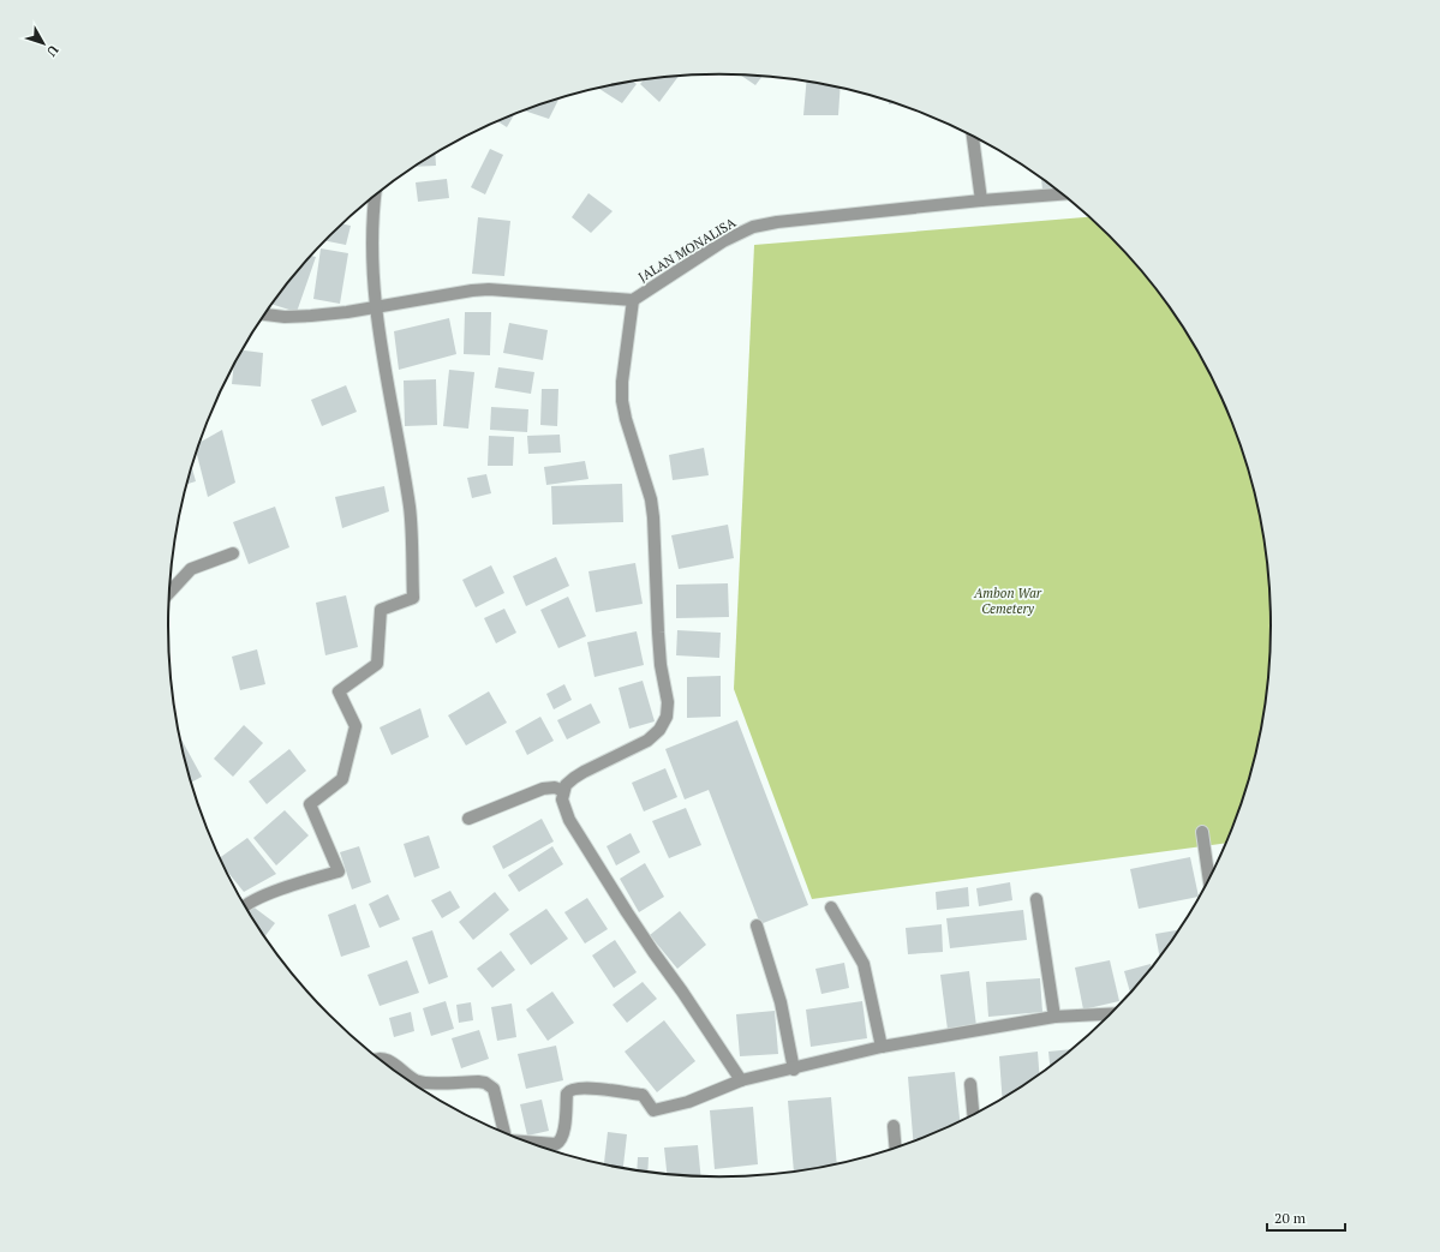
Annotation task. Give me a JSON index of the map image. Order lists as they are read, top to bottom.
{
  "streets": {
    "street": ["JALAN MONALISA"]
  },
  "parks": ["Ambon War Cemetery"],
  "scale_bar": "20 m",
  "north": "bottom right"
}
